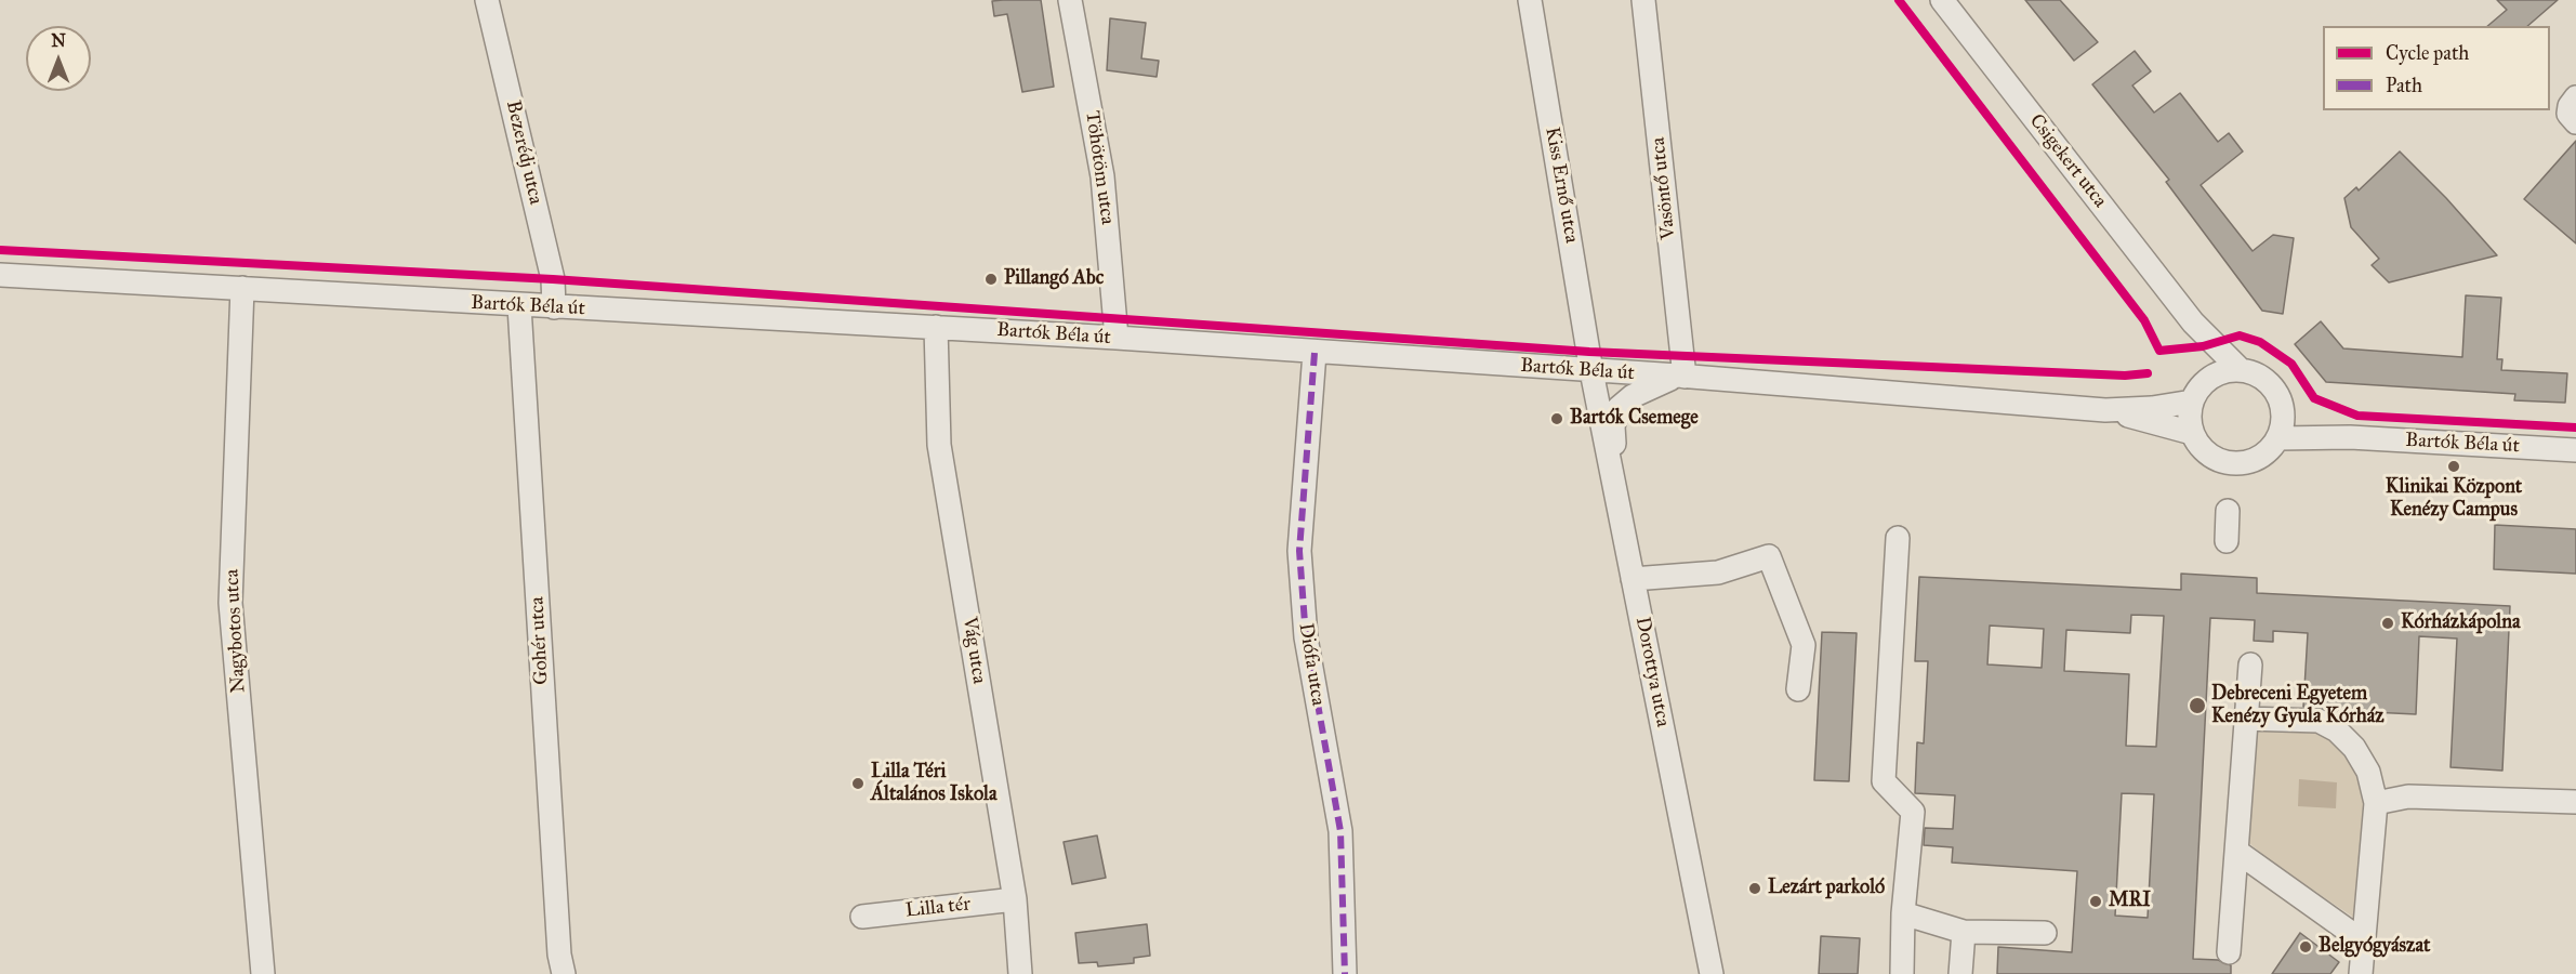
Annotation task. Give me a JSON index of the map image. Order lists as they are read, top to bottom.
{
  "streets": {
    "street": [
      "Bezerédj utca",
      "Csigekert utca",
      "Töhötöm utca",
      "Kiss Ernő utca",
      "Vasöntő utca",
      "Bartók Béla út",
      "Nagybotos utca",
      "Gohér utca",
      "Vág utca",
      "Diófa utca",
      "Dorottya utca",
      "Lilla tér"
    ]
  },
  "crossings": [
    ["Bezerédj utca", "Bartók Béla út"],
    ["Töhötöm utca", "Bartók Béla út"],
    ["Kiss Ernő utca", "Bartók Béla út"],
    ["Kiss Ernő utca", "Dorottya utca"],
    ["Vasöntő utca", "Bartók Béla út"],
    ["Bartók Béla út", "Nagybotos utca"],
    ["Bartók Béla út", "Gohér utca"],
    ["Bartók Béla út", "Vág utca"],
    ["Bartók Béla út", "Diófa utca"],
    ["Bartók Béla út", "Dorottya utca"],
    ["Vág utca", "Lilla tér"]
  ],
  "places": [
    "Pillangó Abc",
    "Bartók Csemege",
    "Klinikai Központ Kenézy Campus",
    "Kórházkápolna",
    "Debreceni Egyetem Kenézy Gyula Kórház",
    "Lilla Téri Általános Iskola",
    "Lezárt parkoló",
    "MRI",
    "Belgyógyászat"
  ],
  "legend": ["Cycle path", "Path"],
  "north": "top"
}
